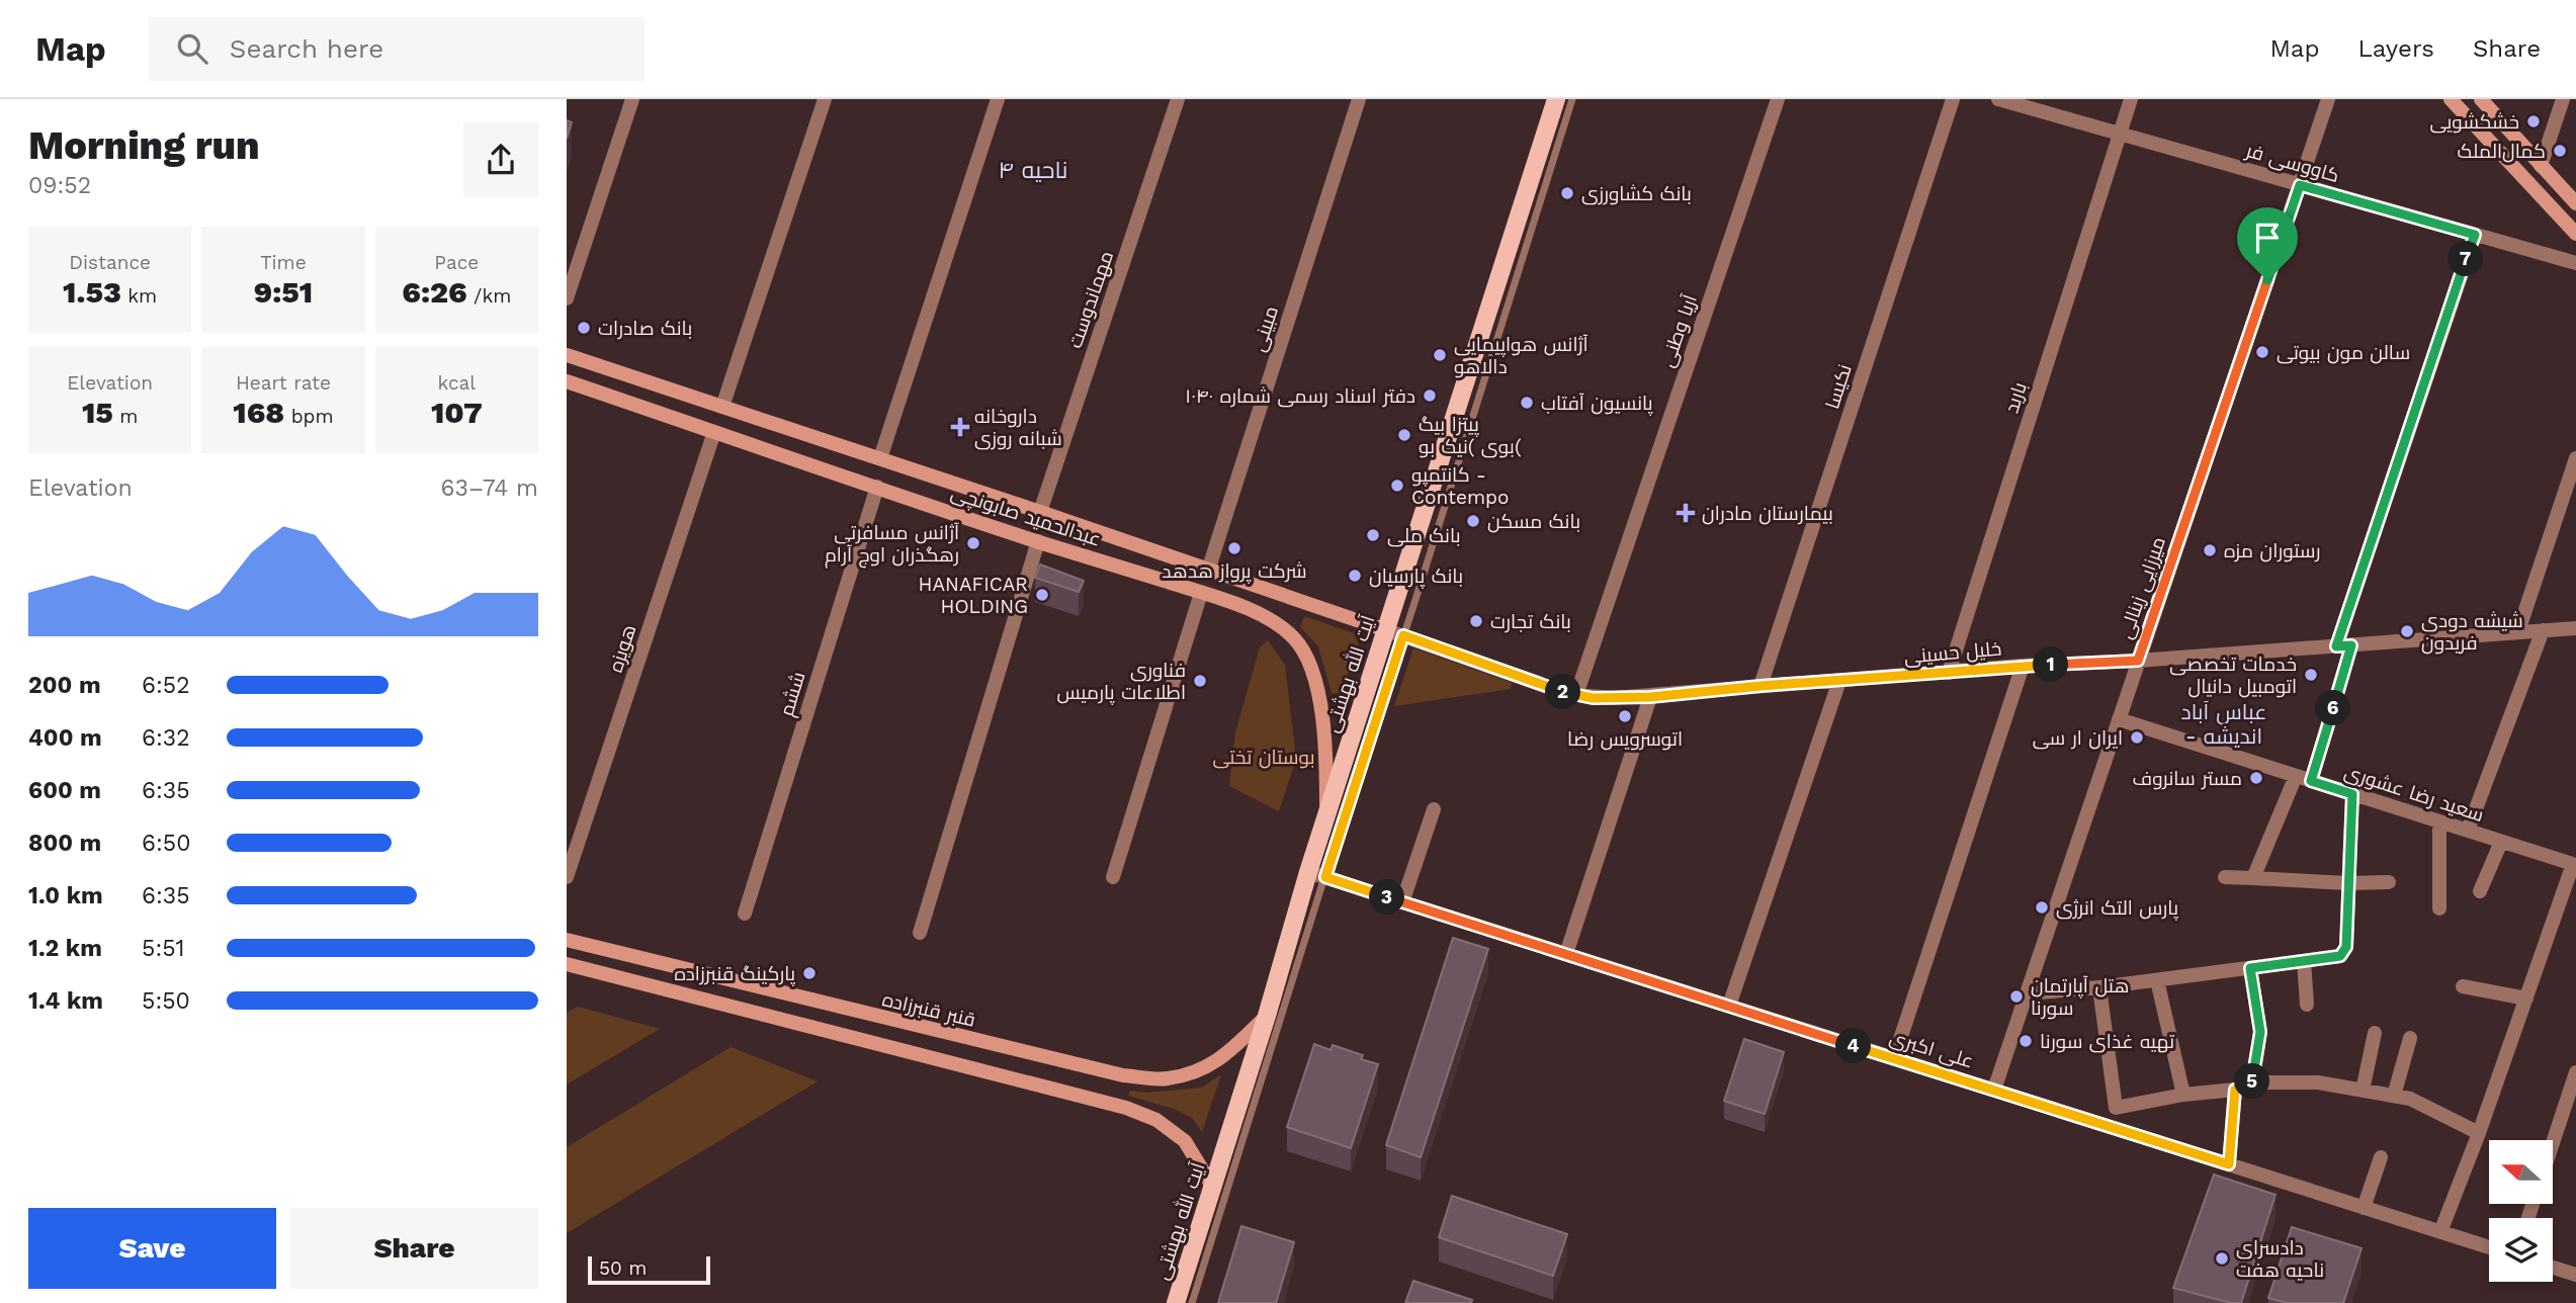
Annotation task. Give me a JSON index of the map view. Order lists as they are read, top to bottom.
{
  "streets": {
    "main road": ["عبدالحمید صابونچی", "آیت الله بهشتی", "قنبر قنبرزاده"],
    "street": [
      "کاووسی فر",
      "مهماندوست",
      "مبینی",
      "آریا وطنی",
      "نکیسا",
      "باربد",
      "میرزایی زینالی",
      "هویزه",
      "خلیل حسینی",
      "ششم",
      "سعید رضا عشوری",
      "علی‌ اکبری"
    ]
  },
  "crossings": [
    ["کاووسی فر", "باربد"],
    ["کاووسی فر", "میرزایی زینالی"],
    ["مهماندوست", "عبدالحمید صابونچی"],
    ["مبینی", "عبدالحمید صابونچی"],
    ["آریا وطنی", "خلیل حسینی"],
    ["نکیسا", "خلیل حسینی"],
    ["باربد", "خلیل حسینی"],
    ["عبدالحمید صابونچی", "هویزه"],
    ["عبدالحمید صابونچی", "خلیل حسینی"],
    ["عبدالحمید صابونچی", "آیت الله بهشتی"],
    ["عبدالحمید صابونچی", "ششم"],
    ["میرزایی زینالی", "خلیل حسینی"],
    ["میرزایی زینالی", "سعید رضا عشوری"],
    ["میرزایی زینالی", "علی‌ اکبری"],
    ["خلیل حسینی", "آیت الله بهشتی"],
    ["آیت الله بهشتی", "قنبر قنبرزاده"],
    ["آیت الله بهشتی", "علی‌ اکبری"]
  ],
  "districts": ["ناحیه ۴", "عباس آباد - اندیشه"],
  "parks": ["بوستان تختی"],
  "places": {
    "other": [
      "خشکشویی",
      "کمال‌الملک",
      "بانک کشاورزی",
      "بانک صادرات",
      "سالن مون بیوتی",
      "آژانس هواپیمایی دالاهو",
      "دفتر اسناد رسمی شماره ۱۰۴۰",
      "پانسیون آفتاب",
      "پیتزا بیگ بوی )نیک بو(",
      "کانتمپو - Contempo",
      "بانک مسکن",
      "بانک ملی",
      "آژانس مسافرتی رهگذران اوج آرام",
      "شرکت پرواز هدهد",
      "رستوران مزه",
      "بانک پارسیان",
      "HANAFICAR HOLDING",
      "بانک تجارت",
      "شیشه دودی فریدون",
      "خدمات تخصصی اتومبیل دانیال",
      "فناوری اطلاعات پارمیس",
      "اتوسرویس رضا",
      "ایران ار سی",
      "مستر سانروف",
      "پارس التک انرژی",
      "پارکینگ قنبرزاده",
      "هتل آپارتمان سورنا",
      "تهیه غذای سورنا",
      "دادسرای ناحیه هفت"
    ],
    "health": ["داروخانه شبانه روزی", "بیمارستان مادران"]
  },
  "scale_bar": "50 m",
  "north": "left",
  "page": {
    "header": "Map",
    "search": "Search here",
    "nav": ["Map", "Layers", "Share"],
    "heading": ["Morning run", "09:52"],
    "stats": [
      ["Distance", "1.53 km"],
      ["Time", "9:51"],
      ["Pace", "6:26 /km"],
      ["Elevation", "15 m"],
      ["Heart rate", "168 bpm"],
      ["kcal", "107"]
    ],
    "pins": [
      "7",
      "1",
      "2",
      "6",
      "3",
      "4",
      "5"
    ],
    "chart": ["Elevation", "63–74 m"],
    "list": [
      {
        "name": "200 m",
        "note": "6:52"
      },
      {
        "name": "400 m",
        "note": "6:32"
      },
      {
        "name": "600 m",
        "note": "6:35"
      },
      {
        "name": "800 m",
        "note": "6:50"
      },
      {
        "name": "1.0 km",
        "note": "6:35"
      },
      {
        "name": "1.2 km",
        "note": "5:51"
      },
      {
        "name": "1.4 km",
        "note": "5:50"
      }
    ],
    "buttons": ["Save", "Share"],
    "scale": "50 m"
  }
}
